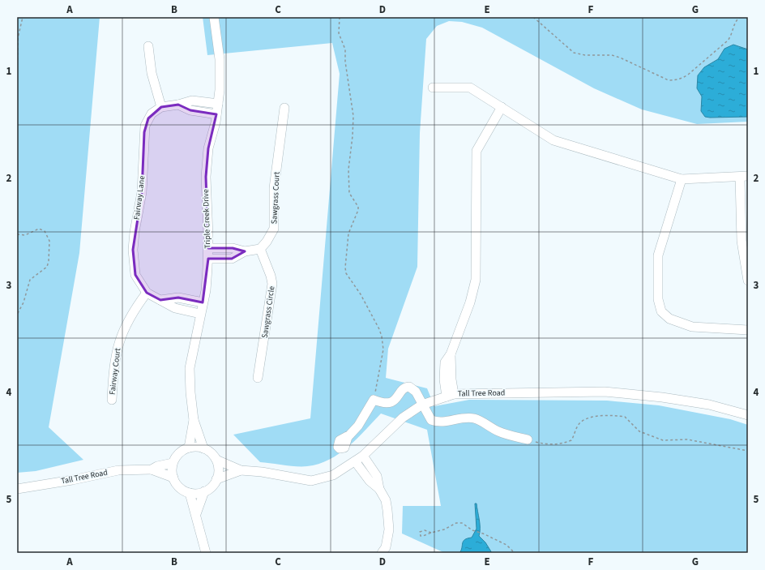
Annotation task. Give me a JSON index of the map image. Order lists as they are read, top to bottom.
{
  "streets": {
    "street": [
      "Fairway Lane",
      "Sawgrass Court",
      "Triple Creek Drive",
      "Sawgrass Circle",
      "Fairway Court",
      "Tall Tree Road"
    ]
  },
  "crossings": [
    ["Fairway Lane", "Triple Creek Drive"],
    ["Fairway Lane", "Fairway Court"],
    ["Sawgrass Court", "Sawgrass Circle"],
    ["Triple Creek Drive", "Tall Tree Road"]
  ],
  "grid": {
    "columns": [
      "A",
      "B",
      "C",
      "D",
      "E",
      "F",
      "G"
    ],
    "rows": [
      "1",
      "2",
      "3",
      "4",
      "5"
    ]
  }
}
